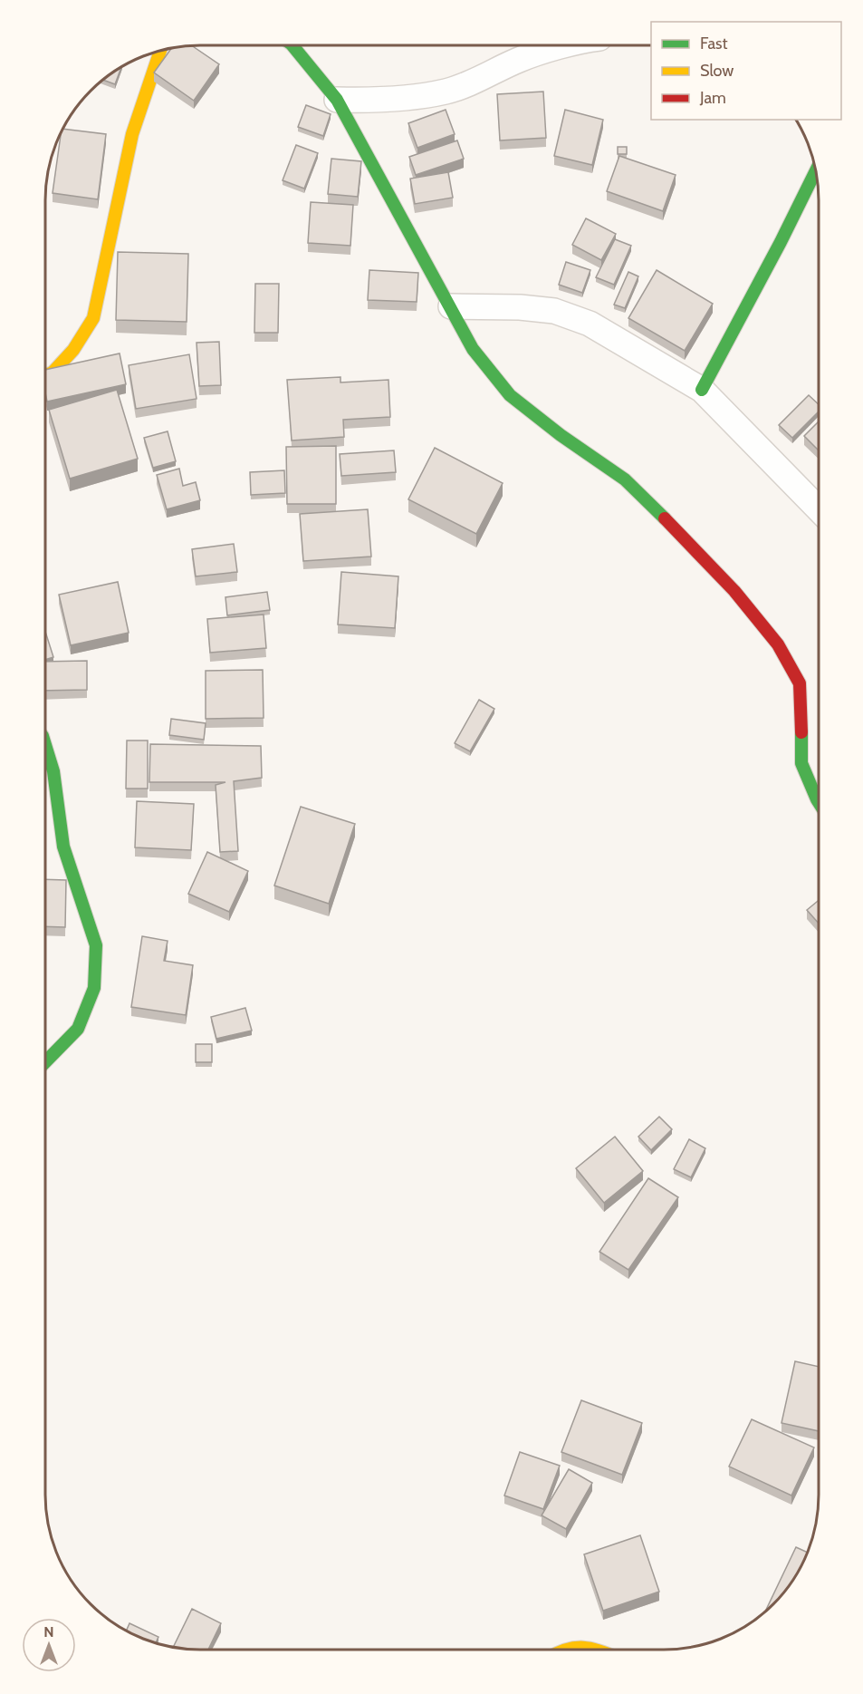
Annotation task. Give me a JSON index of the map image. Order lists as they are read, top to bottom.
{
  "legend": ["Fast", "Slow", "Jam"],
  "north": "top"
}
